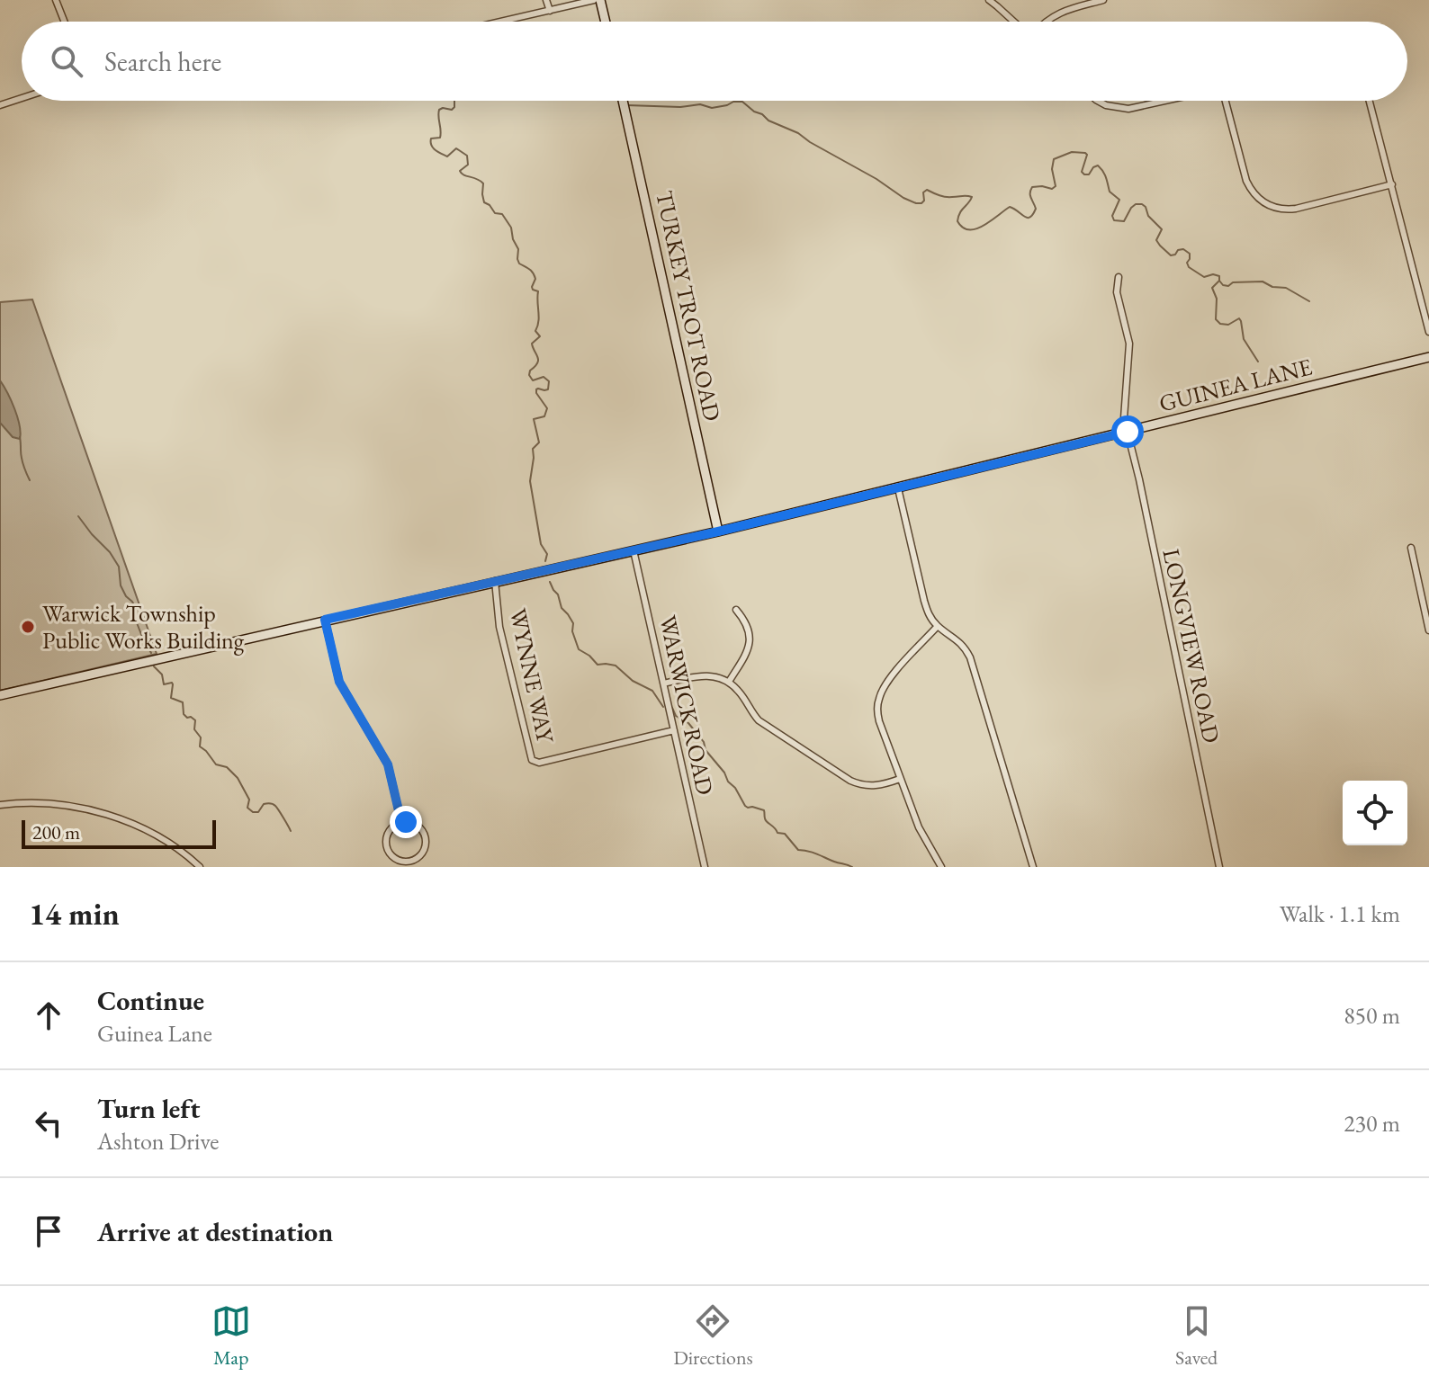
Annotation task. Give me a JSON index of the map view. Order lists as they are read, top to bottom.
{
  "streets": {
    "street": [
      "TURKEY TROT ROAD",
      "GUINEA LANE",
      "LONGVIEW ROAD",
      "WYNNE WAY",
      "WARWICK ROAD"
    ]
  },
  "crossings": [
    ["TURKEY TROT ROAD", "GUINEA LANE"],
    ["GUINEA LANE", "LONGVIEW ROAD"],
    ["GUINEA LANE", "WYNNE WAY"],
    ["GUINEA LANE", "WARWICK ROAD"],
    ["WYNNE WAY", "WARWICK ROAD"]
  ],
  "places": ["Warwick Township Public Works Building"],
  "scale_bar": "200 m",
  "page": {
    "search": "Search here",
    "scale": "200 m",
    "heading": ["14 min", "Walk · 1.1 km"],
    "list": [
      ["Continue", "Guinea Lane", "850 m"],
      ["Turn left", "Ashton Drive", "230 m"],
      "Arrive at destination"
    ],
    "nav": ["Map", "Directions", "Saved"]
  }
}
